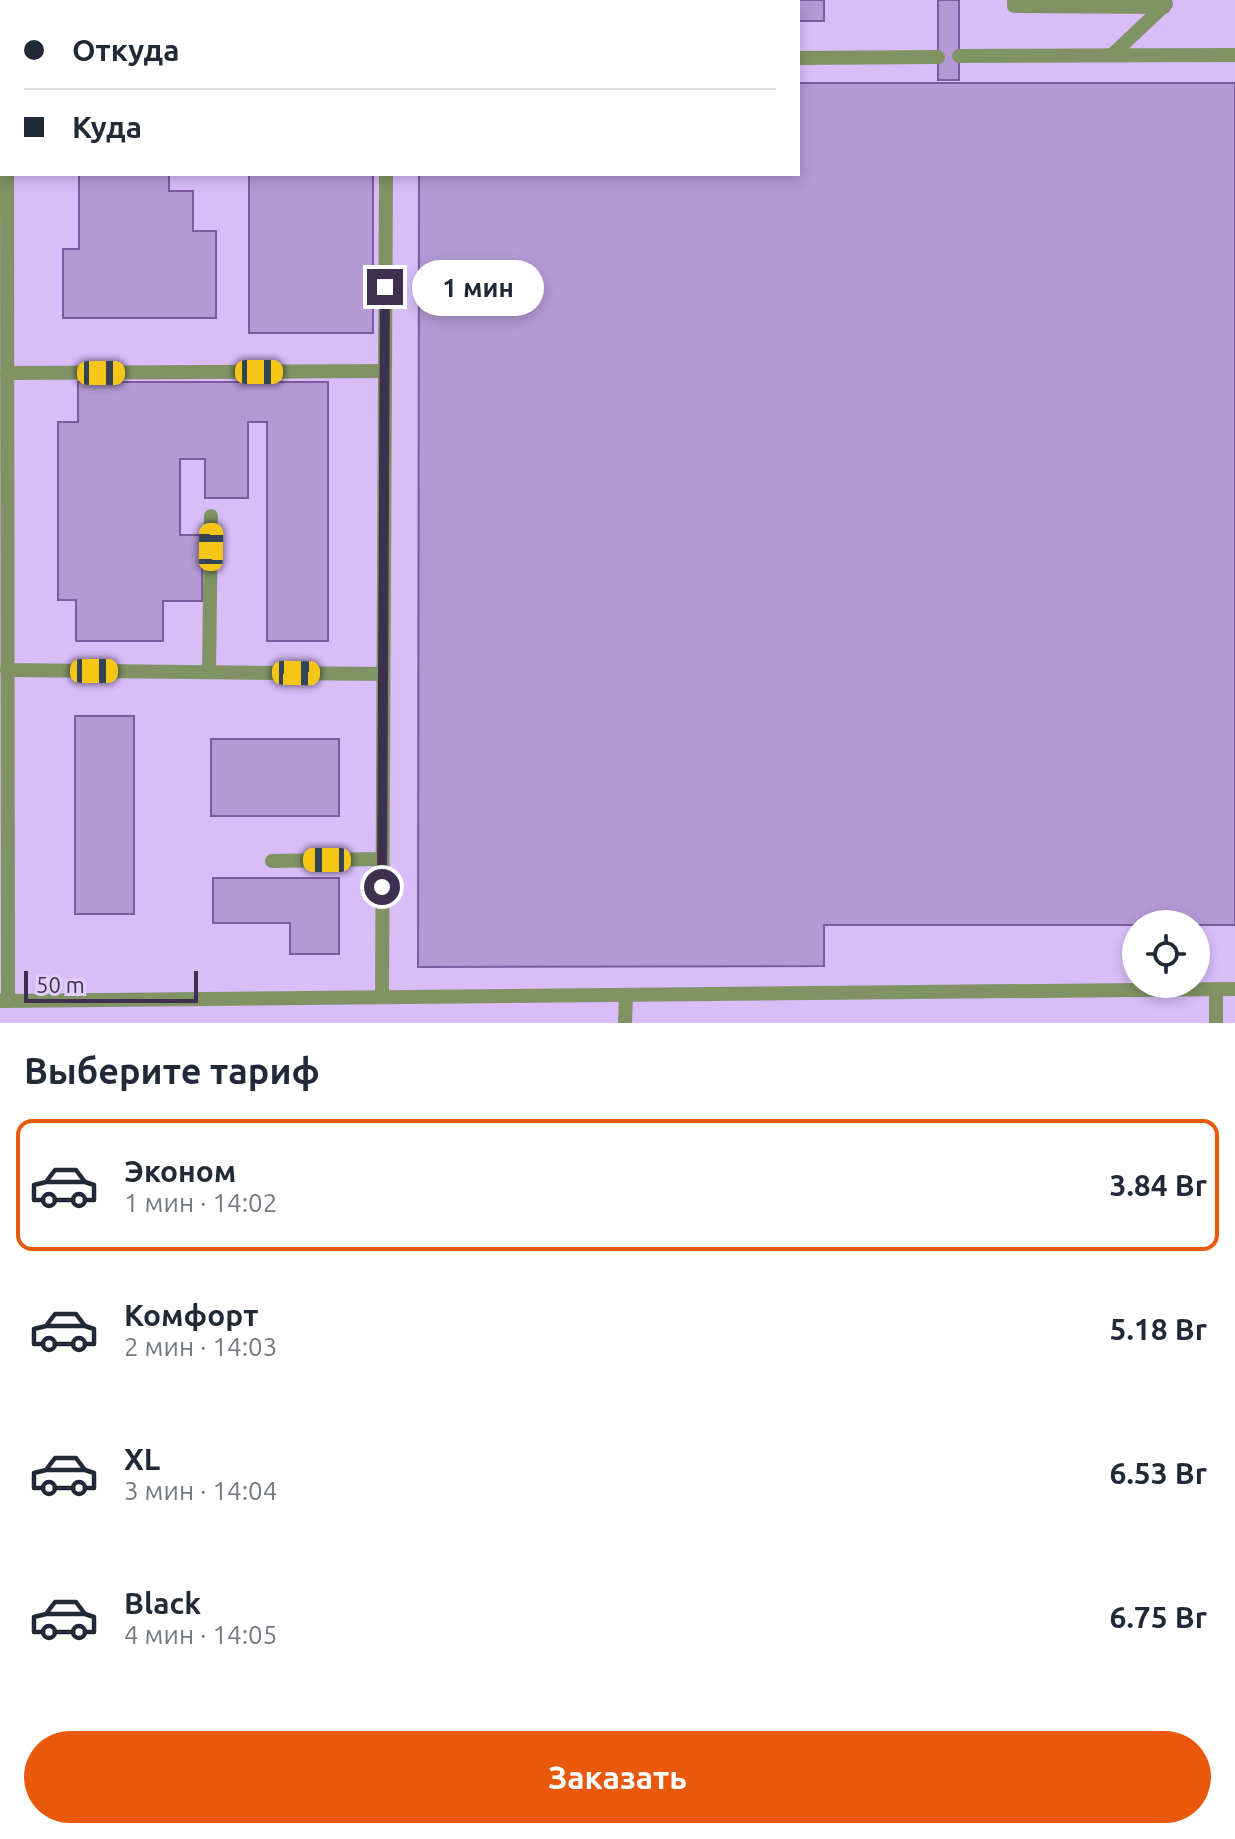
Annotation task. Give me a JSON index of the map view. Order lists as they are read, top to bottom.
{
  "scale_bar": "50 m",
  "page": {
    "banner": ["Откуда", "Куда"],
    "bubble": "1 мин",
    "scale": "50 m",
    "heading": "Выберите тариф",
    "list": [
      {
        "name": "Эконом",
        "note": "1 мин · 14:02",
        "value": "3.84 Br"
      },
      {
        "name": "Комфорт",
        "note": "2 мин · 14:03",
        "value": "5.18 Br"
      },
      {
        "name": "XL",
        "note": "3 мин · 14:04",
        "value": "6.53 Br"
      },
      {
        "name": "Black",
        "note": "4 мин · 14:05",
        "value": "6.75 Br"
      }
    ],
    "buttons": "Заказать"
  }
}
